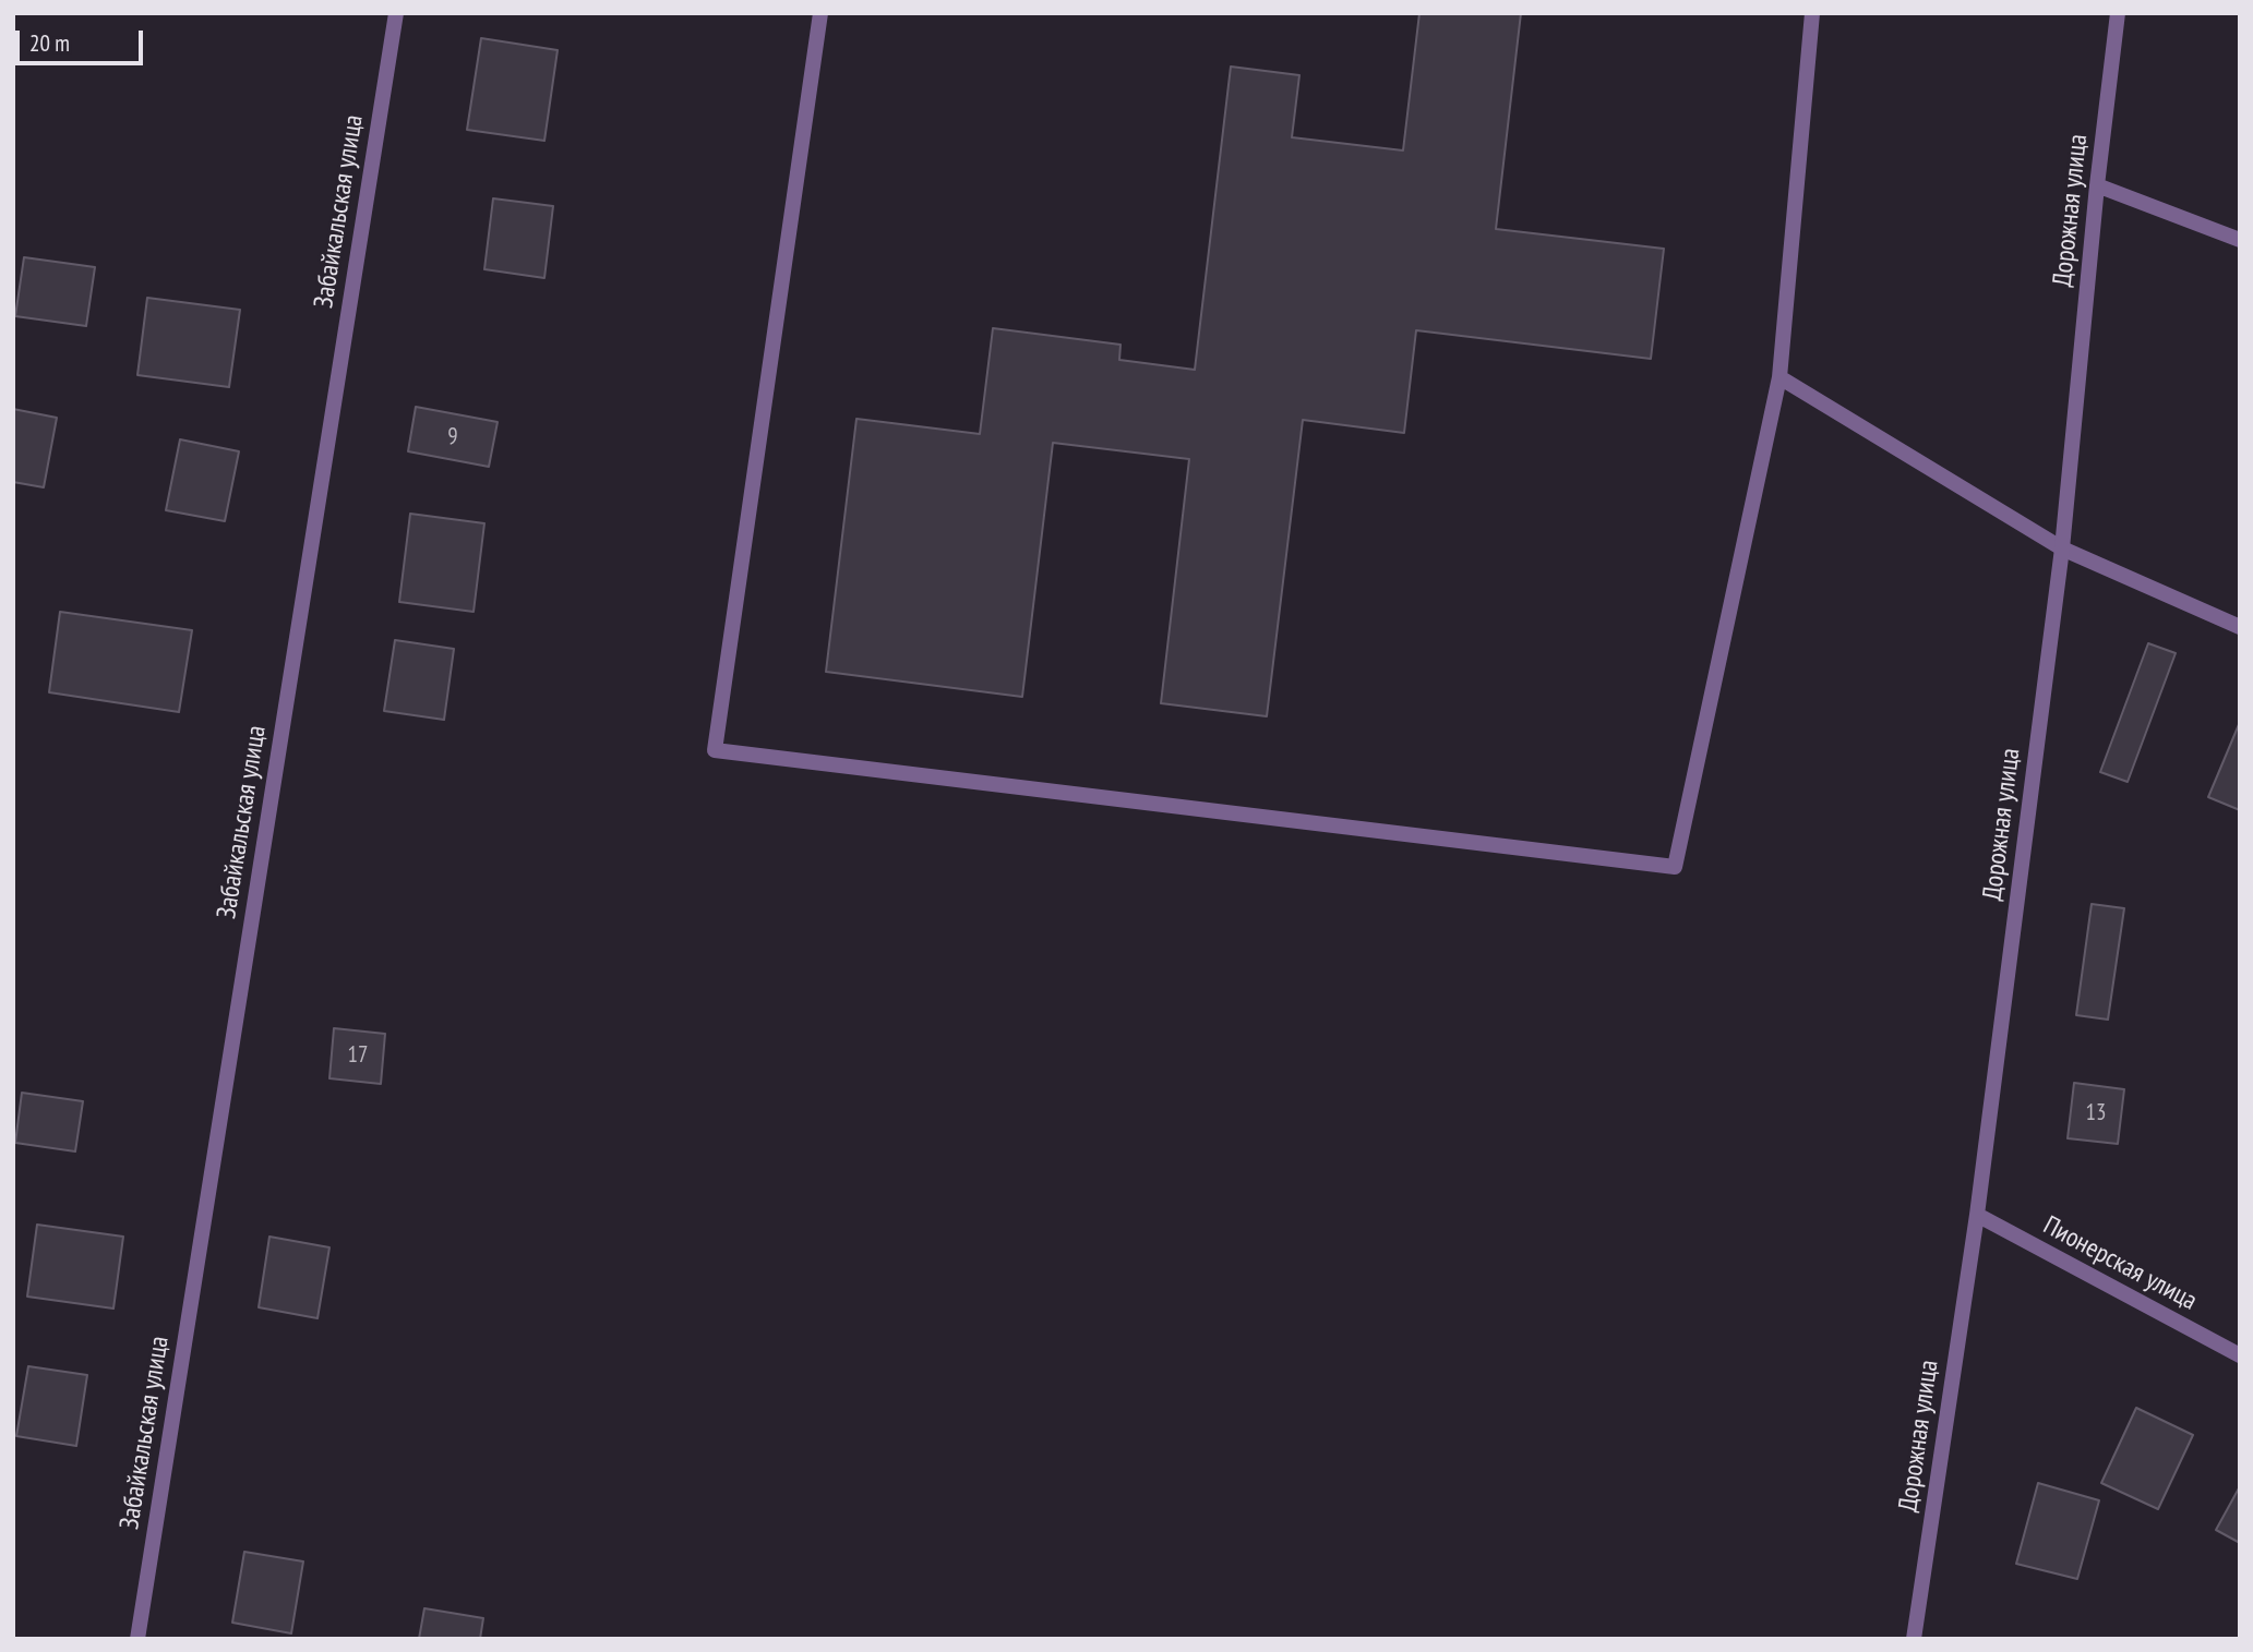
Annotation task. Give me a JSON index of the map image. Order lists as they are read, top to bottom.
{
  "streets": {
    "street": ["Дорожная улица", "Забайкальская улица", "Пионерская улица"]
  },
  "crossings": [
    ["Дорожная улица", "Пионерская улица"]
  ],
  "house_numbers": ["9", "17", "13"],
  "scale_bar": "20 m"
}
